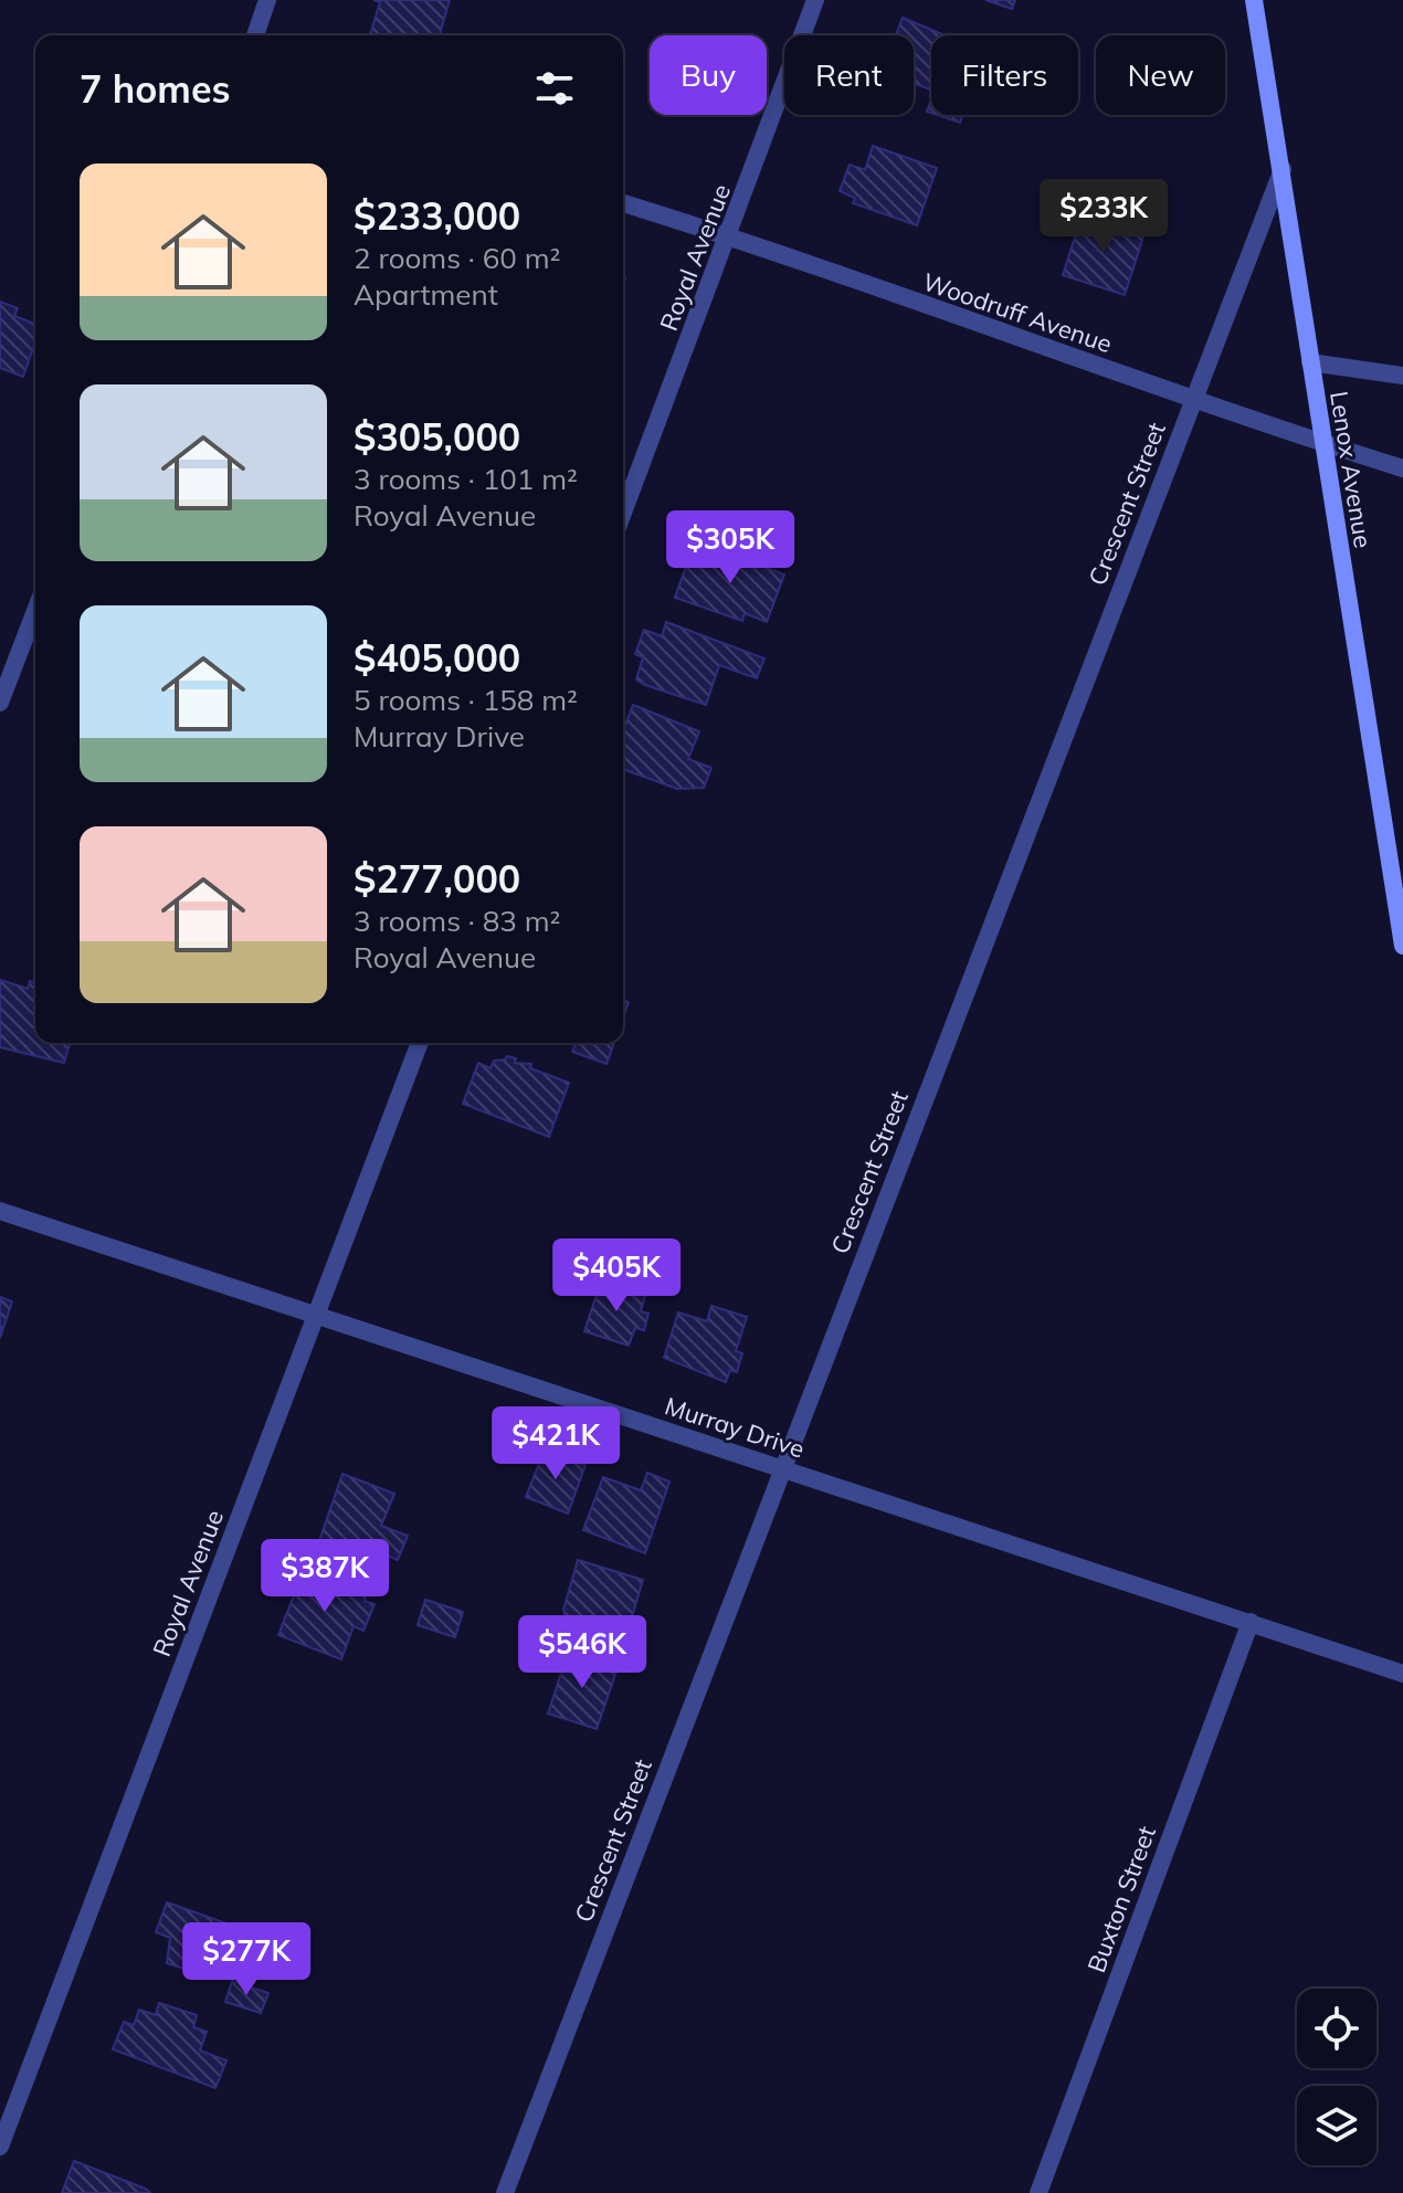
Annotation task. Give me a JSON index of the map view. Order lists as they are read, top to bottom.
{
  "streets": {
    "main road": ["Lenox Avenue"],
    "street": [
      "Royal Avenue",
      "Woodruff Avenue",
      "Crescent Street",
      "Murray Drive",
      "Buxton Street"
    ]
  },
  "crossings": [
    ["Royal Avenue", "Woodruff Avenue"],
    ["Royal Avenue", "Murray Drive"],
    ["Woodruff Avenue", "Lenox Avenue"],
    ["Woodruff Avenue", "Crescent Street"],
    ["Lenox Avenue", "Crescent Street"],
    ["Crescent Street", "Murray Drive"],
    ["Murray Drive", "Buxton Street"]
  ],
  "page": {
    "chip": [
      "Buy",
      "Rent",
      "Filters",
      "New"
    ],
    "heading": "7 homes",
    "list": [
      {
        "name": "$233,000",
        "note": "2 rooms · 60 m² · Apartment"
      },
      {
        "name": "$305,000",
        "note": "3 rooms · 101 m² · Royal Avenue"
      },
      {
        "name": "$405,000",
        "note": "5 rooms · 158 m² · Murray Drive"
      },
      {
        "name": "$277,000",
        "note": "3 rooms · 83 m² · Royal Avenue"
      }
    ],
    "price": [
      "$233K",
      "$305K",
      "$405K",
      "$421K",
      "$387K",
      "$546K",
      "$277K"
    ]
  }
}
